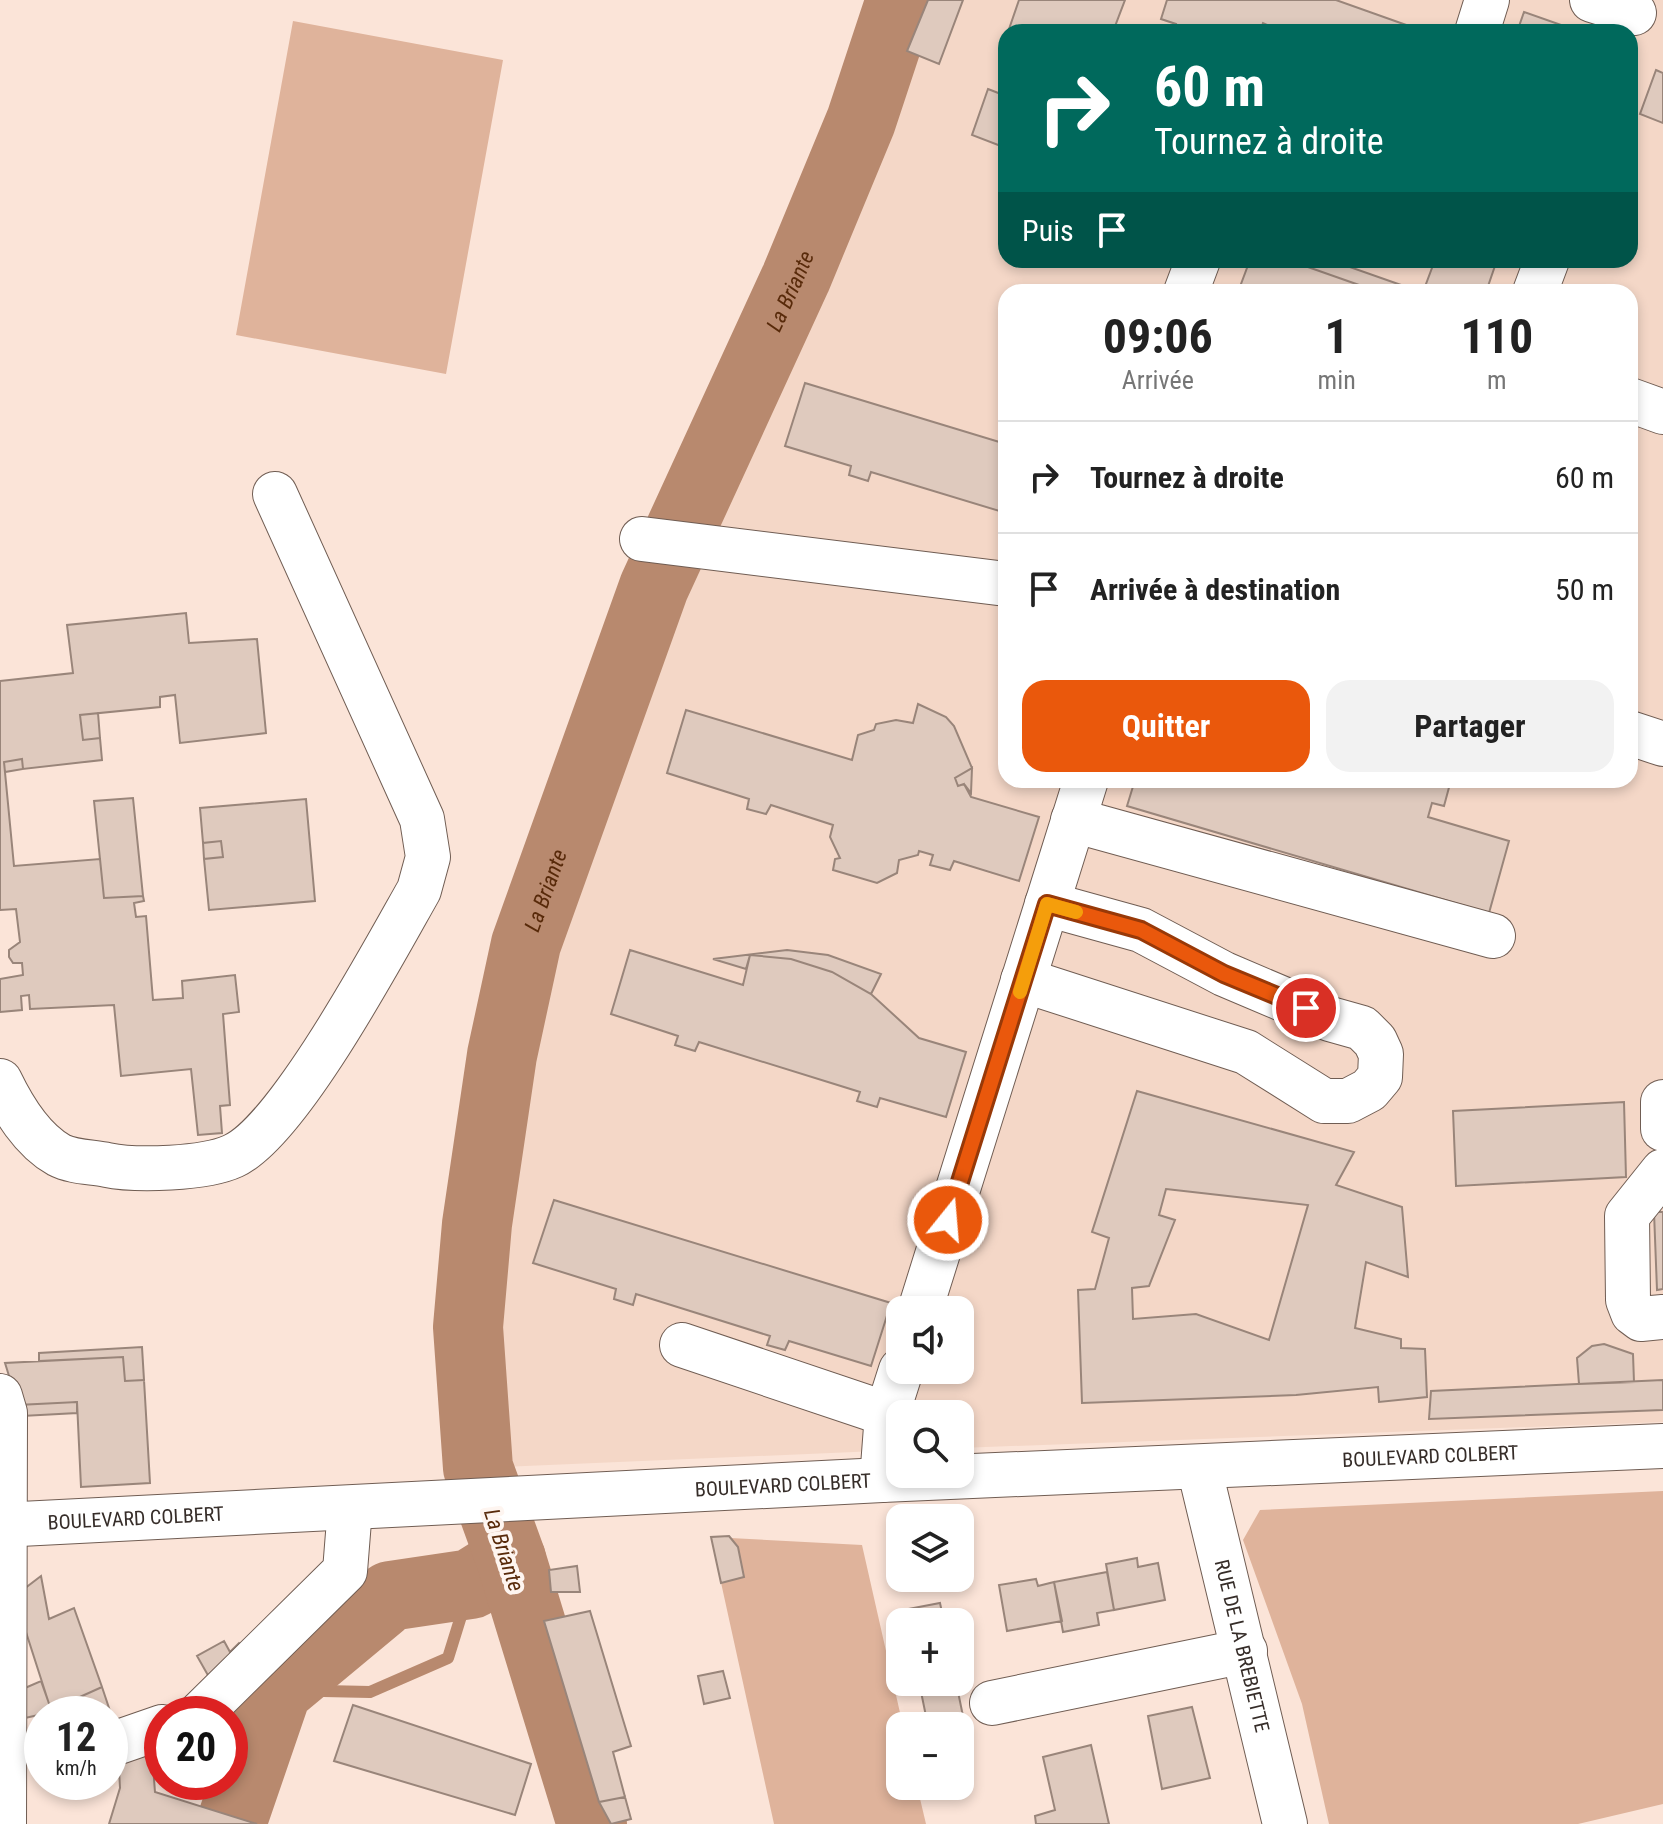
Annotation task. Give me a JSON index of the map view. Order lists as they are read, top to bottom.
{
  "streets": {
    "main road": ["BOULEVARD COLBERT", "RUE DE LA BREBIETTE"]
  },
  "crossings": [
    ["BOULEVARD COLBERT", "RUE DE LA BREBIETTE"]
  ],
  "water": ["La Briante"],
  "page": {
    "turn": ["60 m", "Tournez à droite"],
    "then": "Puis",
    "eta": [
      "09:06",
      "Arrivée",
      "1",
      "min",
      "110",
      "m"
    ],
    "list": [
      {
        "name": "Tournez à droite",
        "value": "60 m"
      },
      {
        "name": "Arrivée à destination",
        "value": "50 m"
      }
    ],
    "buttons": ["Quitter", "Partager"],
    "map_buttons": ["+", "−"],
    "speed": "12 km/h",
    "limit": "20"
  }
}
